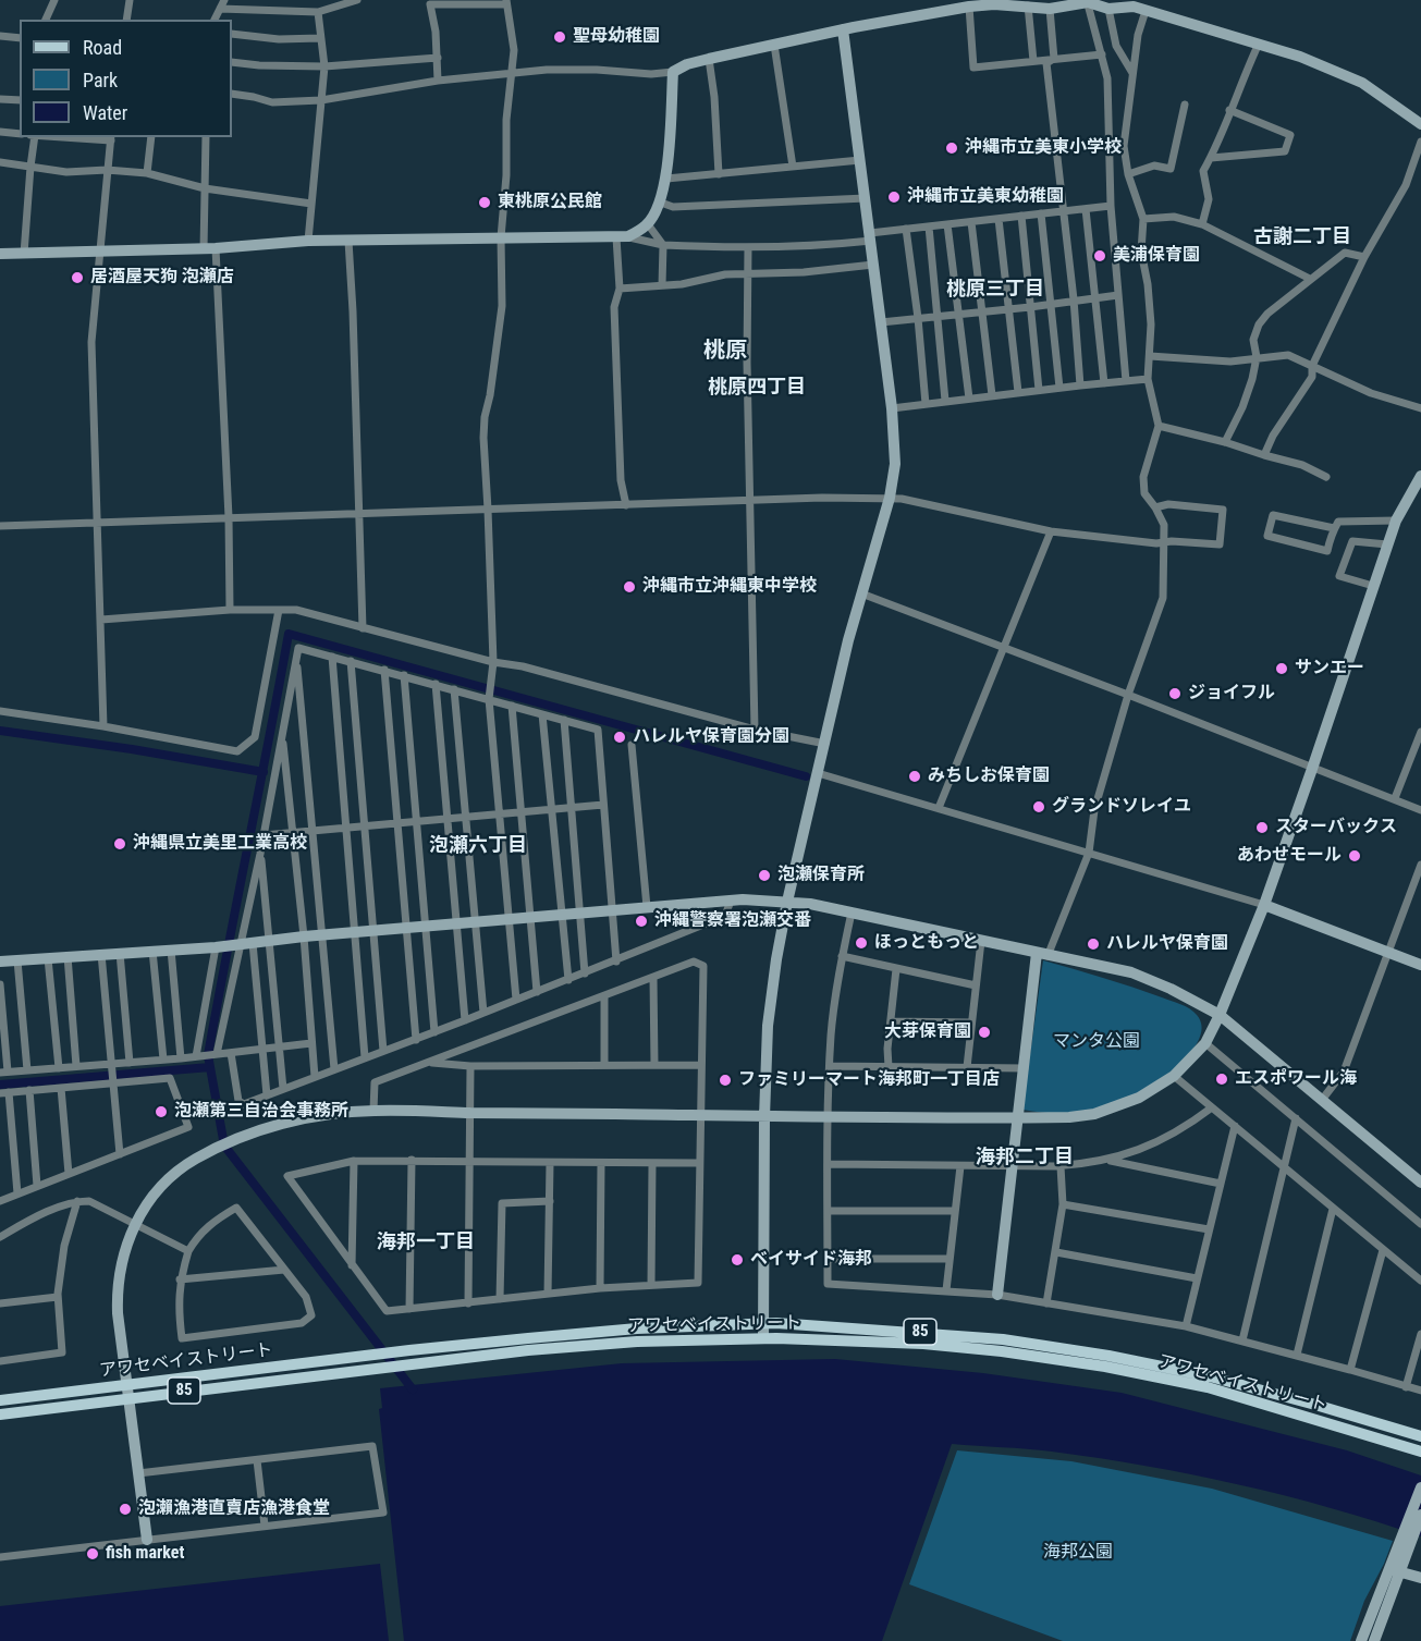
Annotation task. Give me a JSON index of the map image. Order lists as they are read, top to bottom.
{
  "streets": {
    "main road": ["アワセベイストリート", "85"]
  },
  "districts": [
    "古謝二丁目",
    "桃原三丁目",
    "桃原",
    "桃原四丁目",
    "泡瀬六丁目",
    "海邦二丁目",
    "海邦一丁目"
  ],
  "parks": ["マンタ公園", "海邦公園"],
  "places": [
    "聖母幼稚園",
    "沖縄市立美東小学校",
    "沖縄市立美東幼稚園",
    "東桃原公民館",
    "美浦保育園",
    "居酒屋天狗 泡瀬店",
    "沖縄市立沖縄東中学校",
    "サンエー",
    "ジョイフル",
    "ハレルヤ保育園分園",
    "みちしお保育園",
    "グランドソレイユ",
    "スターバックス",
    "沖縄県立美里工業高校",
    "あわせモール",
    "泡瀬保育所",
    "沖縄警察署泡瀬交番",
    "ほっともっと",
    "ハレルヤ保育園",
    "大芽保育園",
    "エスポワール海",
    "ファミリーマート海邦町一丁目店",
    "泡瀬第三自治会事務所",
    "ベイサイド海邦",
    "泡瀨漁港直賣店漁港食堂",
    "fish market"
  ],
  "legend": ["Road", "Park", "Water"]
}
